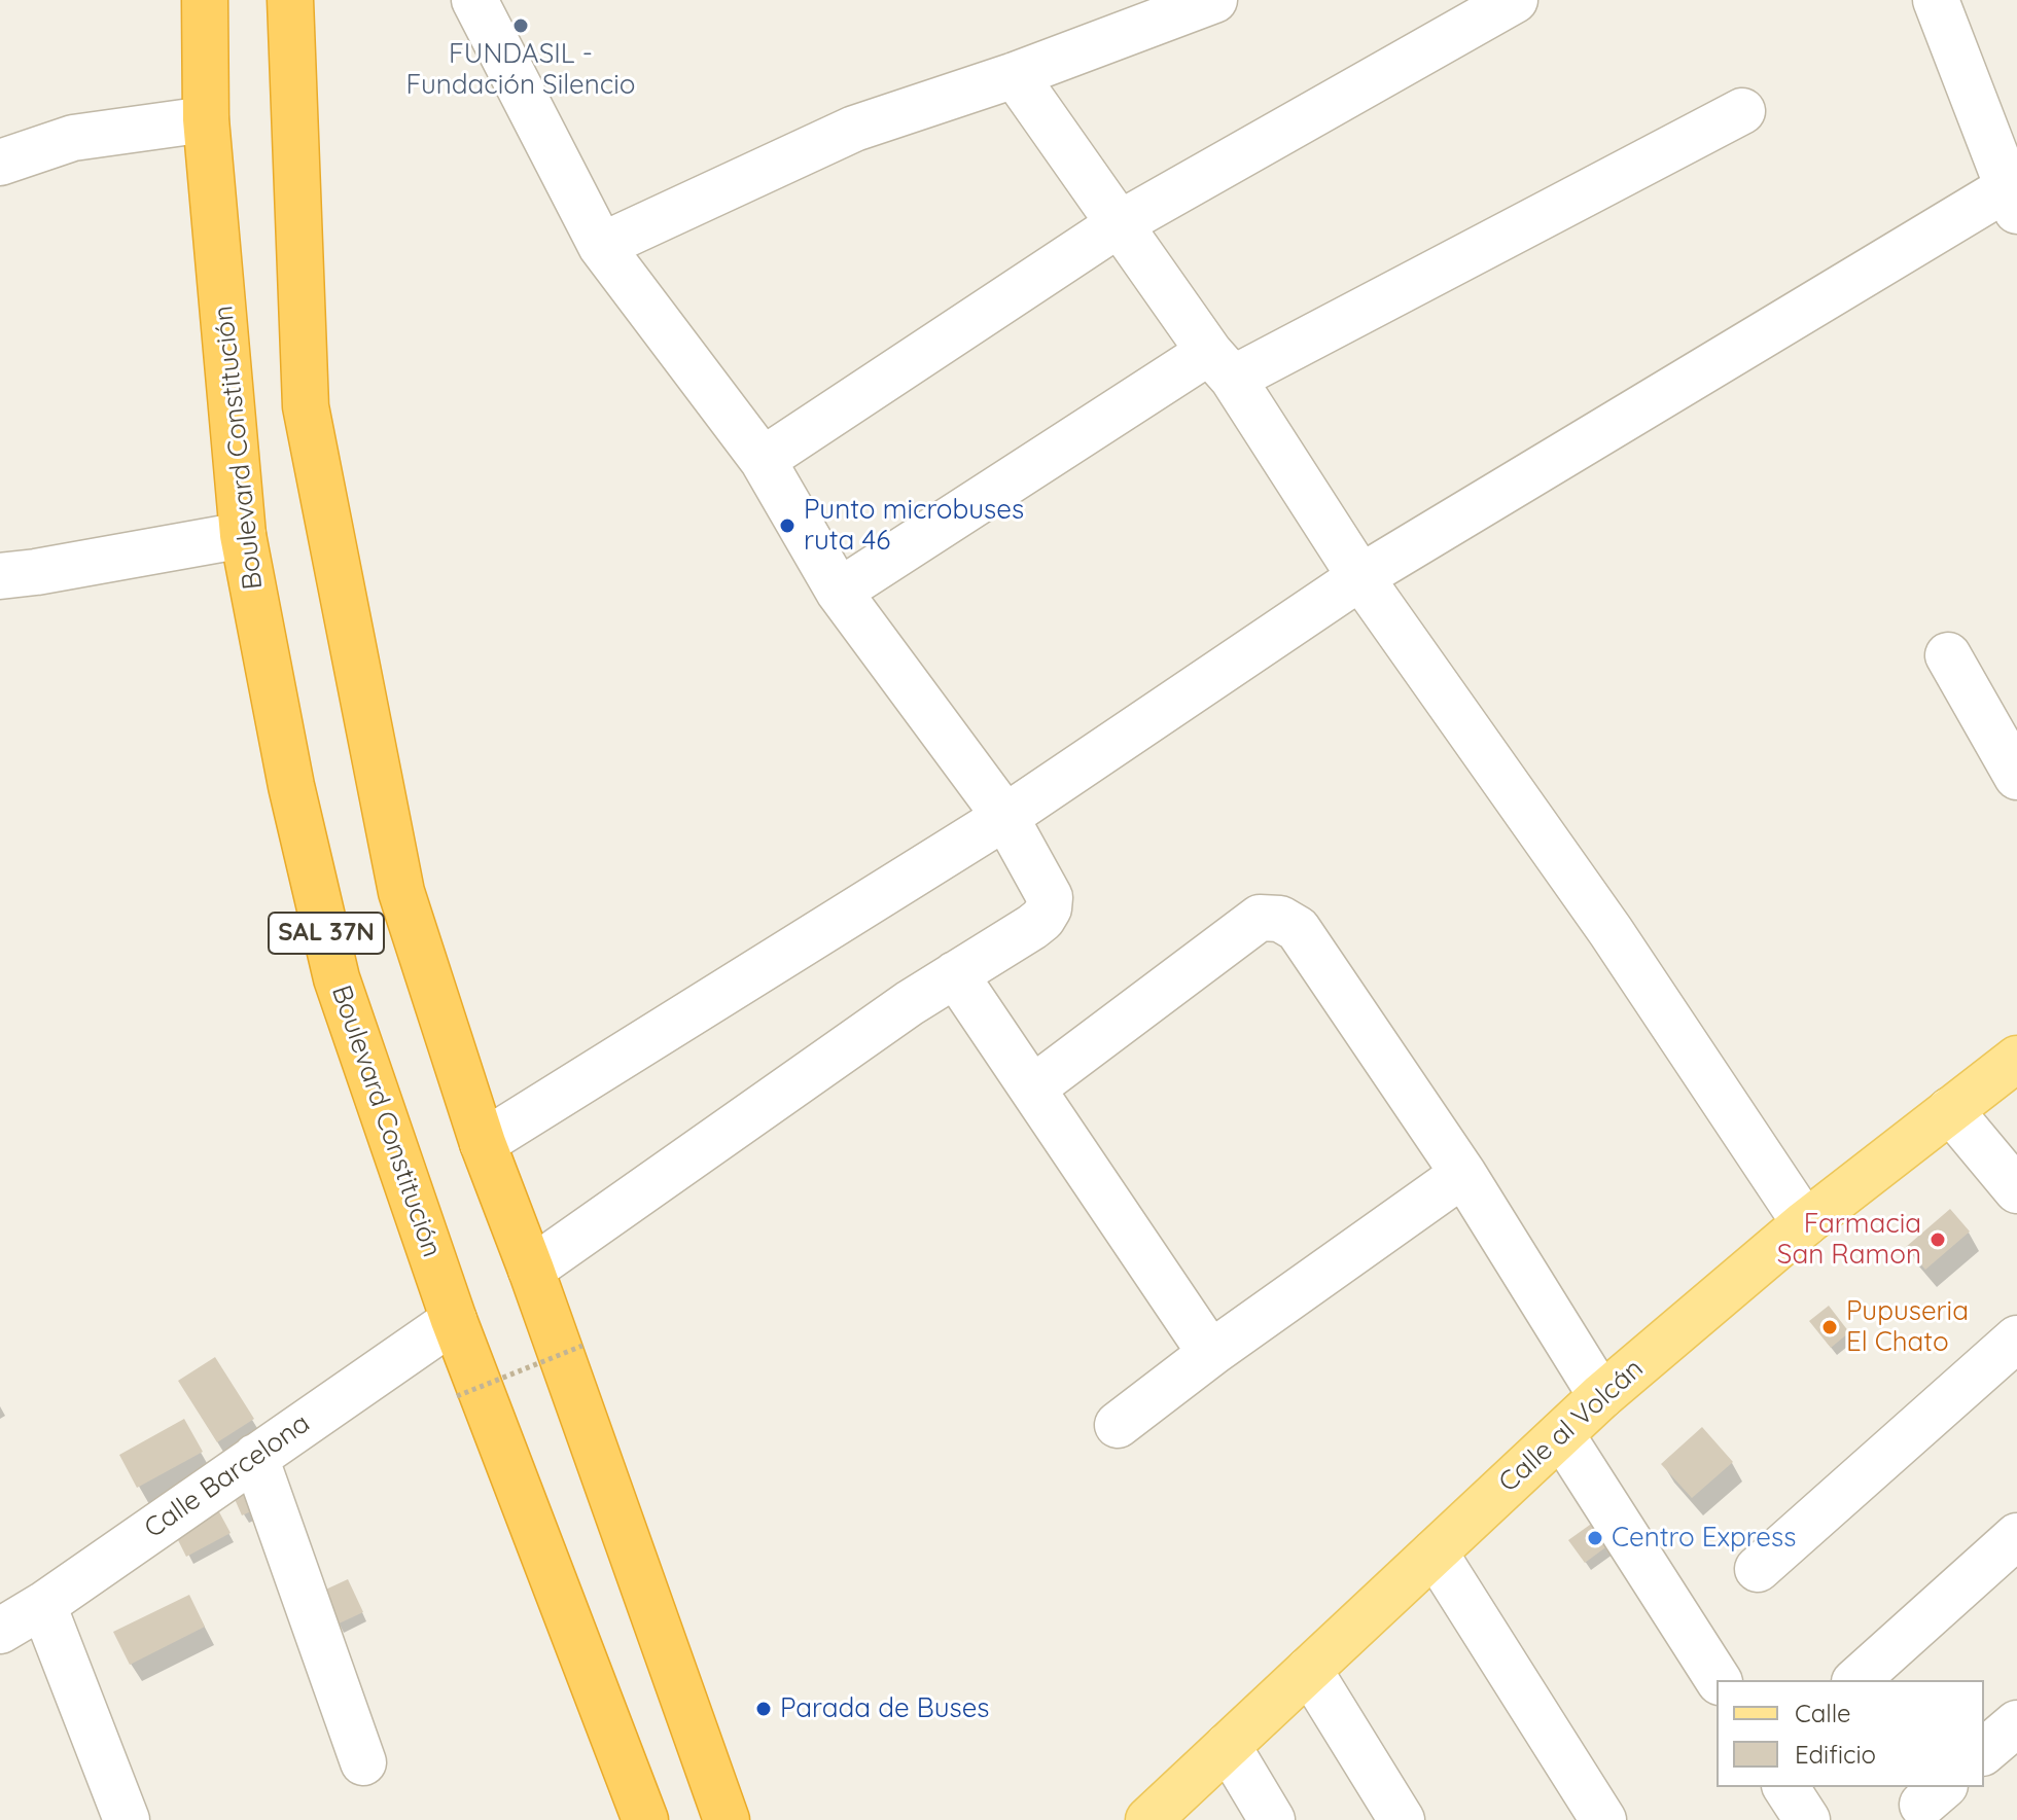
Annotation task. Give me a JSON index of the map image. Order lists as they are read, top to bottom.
{
  "streets": {
    "highway": ["Boulevard Constitución", "SAL 37N"],
    "main road": ["Calle al Volcán"],
    "street": ["Calle Barcelona"]
  },
  "crossings": [
    ["Boulevard Constitución", "Calle Barcelona"]
  ],
  "places": [
    "FUNDASIL - Fundación Silencio",
    "Punto microbuses ruta 46",
    "Farmacia San Ramon",
    "Pupuseria El Chato",
    "Centro Express",
    "Parada de Buses"
  ],
  "legend": ["Calle", "Edificio"]
}
